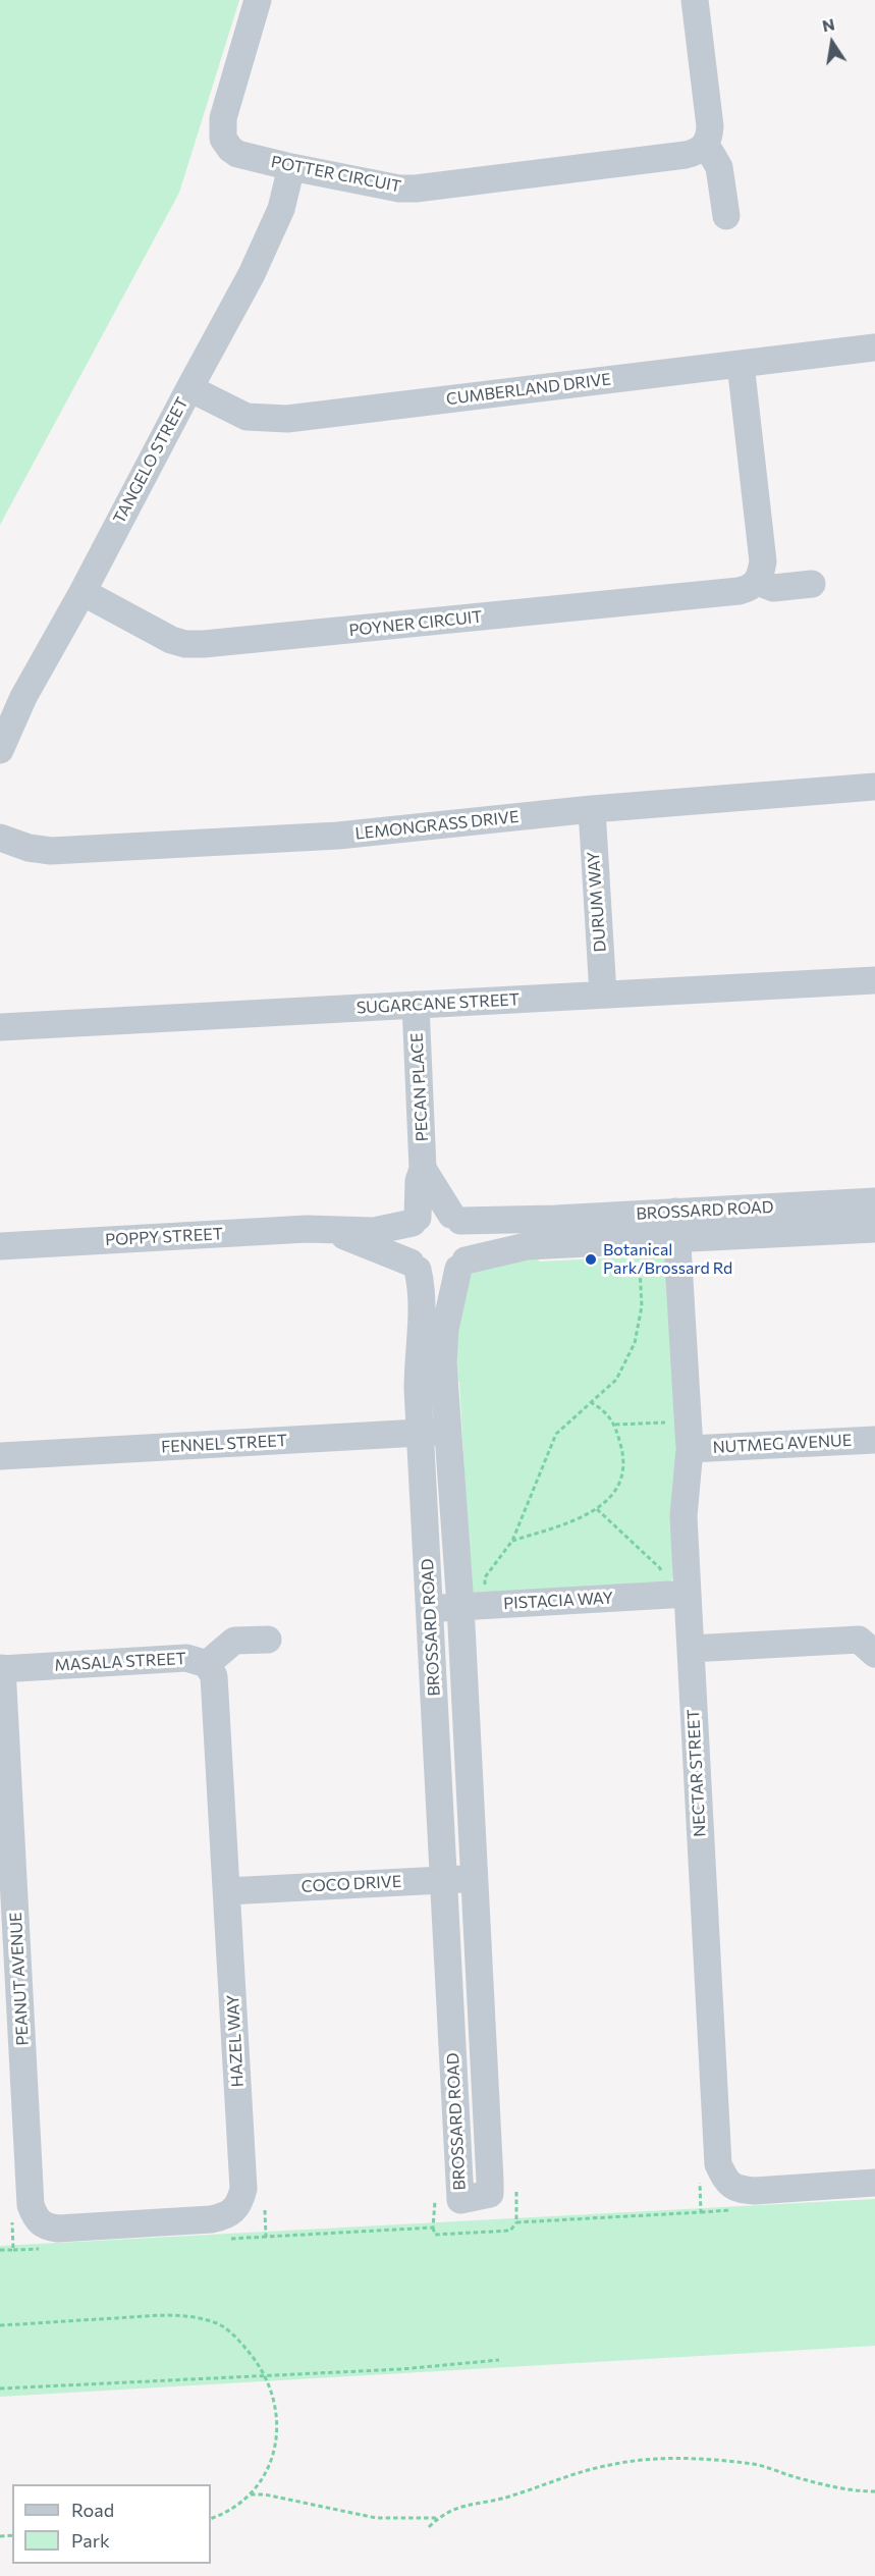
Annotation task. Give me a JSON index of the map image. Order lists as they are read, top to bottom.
{
  "streets": {
    "street": [
      "POTTER CIRCUIT",
      "CUMBERLAND DRIVE",
      "TANGELO STREET",
      "POYNER CIRCUIT",
      "LEMONGRASS DRIVE",
      "DURUM WAY",
      "SUGARCANE STREET",
      "PECAN PLACE",
      "BROSSARD ROAD",
      "POPPY STREET",
      "FENNEL STREET",
      "NUTMEG AVENUE",
      "PISTACIA WAY",
      "MASALA STREET",
      "NECTAR STREET",
      "COCO DRIVE",
      "PEANUT AVENUE",
      "HAZEL WAY"
    ]
  },
  "crossings": [
    ["POTTER CIRCUIT", "TANGELO STREET"],
    ["CUMBERLAND DRIVE", "TANGELO STREET"],
    ["TANGELO STREET", "POYNER CIRCUIT"],
    ["LEMONGRASS DRIVE", "DURUM WAY"],
    ["DURUM WAY", "SUGARCANE STREET"],
    ["SUGARCANE STREET", "PECAN PLACE"],
    ["PECAN PLACE", "BROSSARD ROAD"],
    ["PECAN PLACE", "POPPY STREET"],
    ["BROSSARD ROAD", "POPPY STREET"],
    ["BROSSARD ROAD", "FENNEL STREET"],
    ["BROSSARD ROAD", "PISTACIA WAY"],
    ["BROSSARD ROAD", "NECTAR STREET"],
    ["BROSSARD ROAD", "COCO DRIVE"],
    ["NUTMEG AVENUE", "NECTAR STREET"],
    ["PISTACIA WAY", "NECTAR STREET"],
    ["MASALA STREET", "PEANUT AVENUE"],
    ["MASALA STREET", "HAZEL WAY"],
    ["COCO DRIVE", "HAZEL WAY"],
    ["PEANUT AVENUE", "HAZEL WAY"]
  ],
  "places": ["Botanical Park/Brossard Rd"],
  "legend": ["Road", "Park"],
  "north": "top"
}
